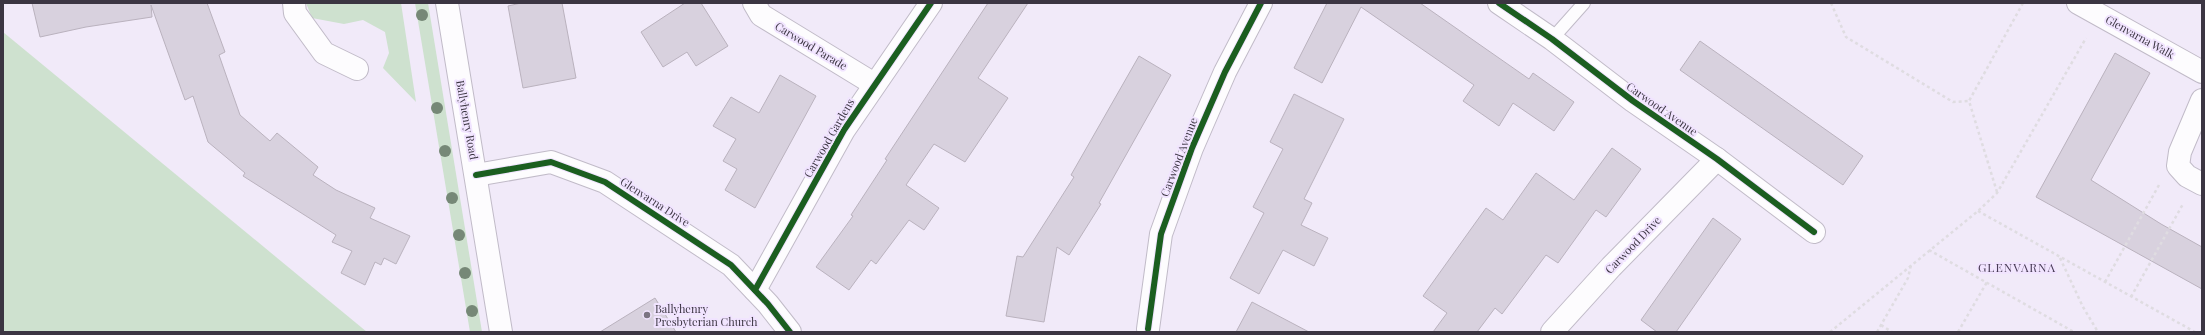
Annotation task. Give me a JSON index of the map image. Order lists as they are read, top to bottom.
{
  "streets": {
    "street": [
      "Glenvarna Walk",
      "Carwood Parade",
      "Carwood Avenue",
      "Ballyhenry Road",
      "Carwood Gardens",
      "Glenvarna Drive",
      "Carwood Drive"
    ]
  },
  "crossings": [
    ["Carwood Parade", "Carwood Gardens"],
    ["Carwood Avenue", "Carwood Drive"],
    ["Ballyhenry Road", "Glenvarna Drive"],
    ["Carwood Gardens", "Glenvarna Drive"]
  ],
  "districts": ["GLENVARNA"],
  "places": ["Ballyhenry Presbyterian Church"]
}
